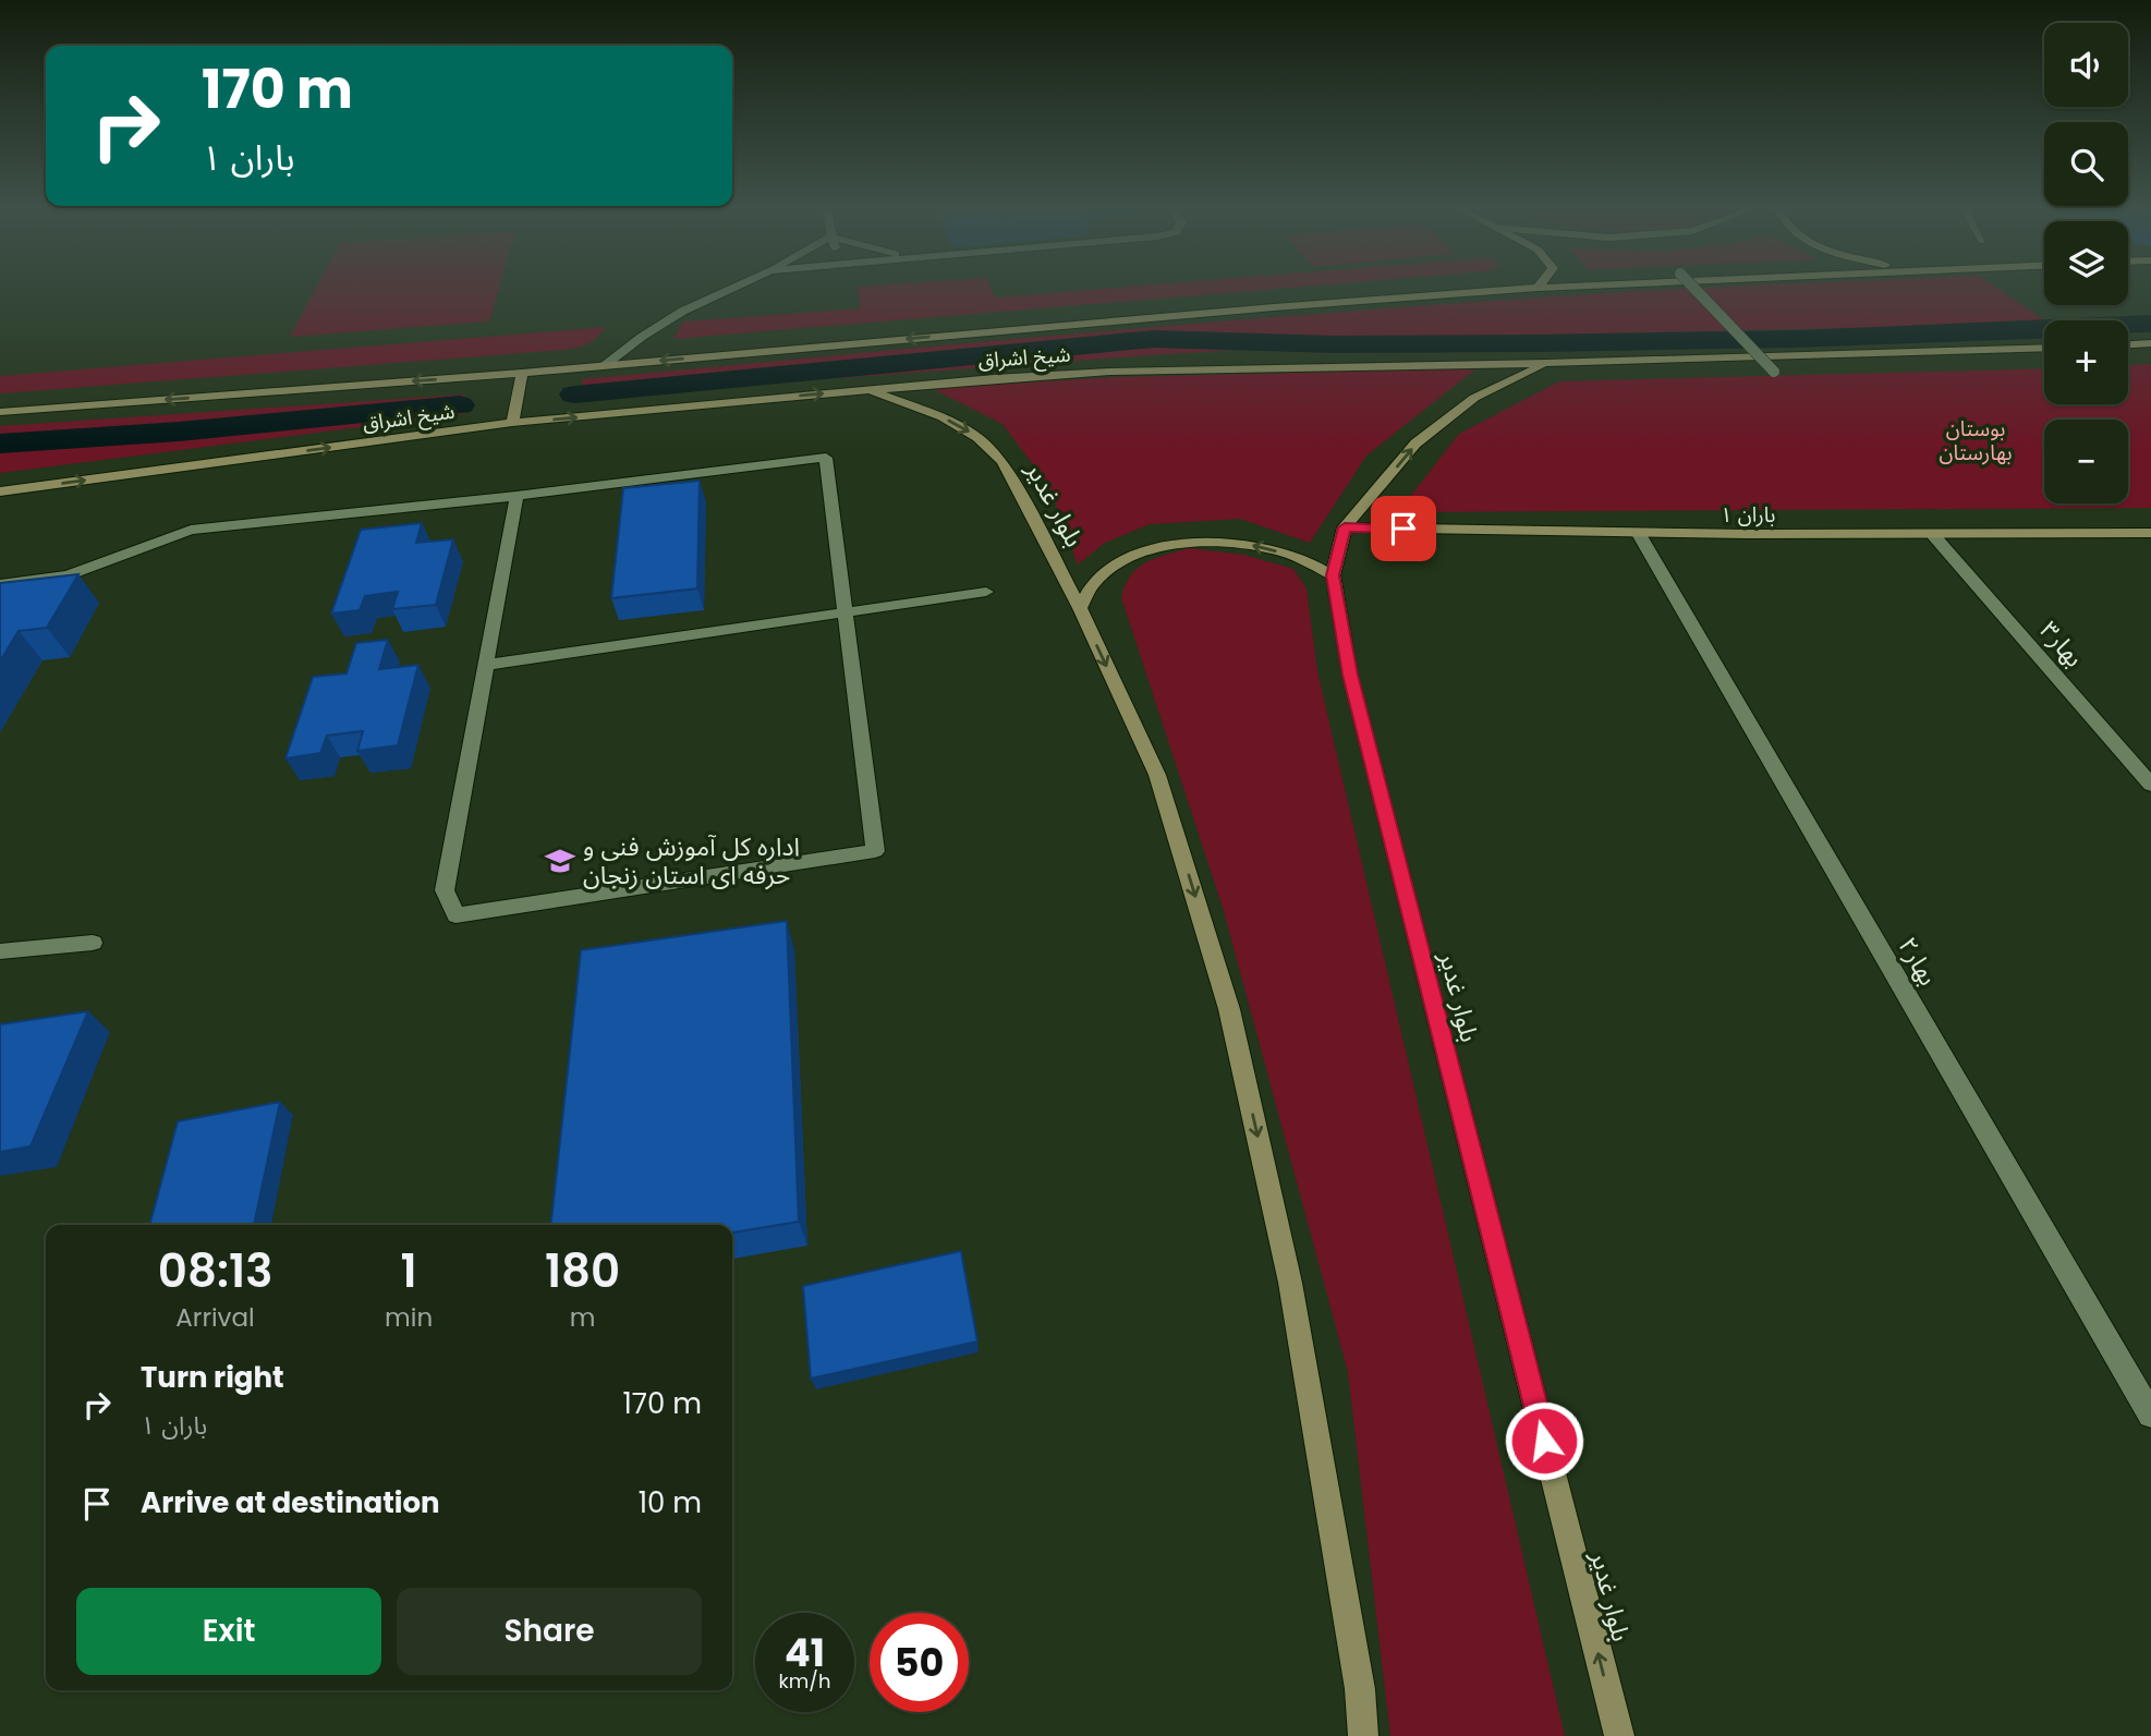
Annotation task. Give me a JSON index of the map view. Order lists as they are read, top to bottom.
{
  "streets": {
    "main road": ["شیخ اشراق", "بلوار غدیر", "باران ۱"],
    "street": ["بهار۳", "بهار۲"]
  },
  "crossings": [
    ["شیخ اشراق", "بلوار غدیر"],
    ["بلوار غدیر", "باران ۱"],
    ["باران ۱", "بهار۳"],
    ["باران ۱", "بهار۲"]
  ],
  "parks": ["بوستان بهارستان"],
  "places": {
    "school or university": ["اداره کل آموزش فنی و حرفه ای استان زنجان"]
  },
  "page": {
    "map_buttons": ["+", "−"],
    "turn": ["170 m", "باران ۱"],
    "eta": [
      "08:13",
      "Arrival",
      "1",
      "min",
      "180",
      "m"
    ],
    "list": [
      {
        "name": "Turn right",
        "note": "باران ۱",
        "value": "170 m"
      },
      {
        "name": "Arrive at destination",
        "value": "10 m"
      }
    ],
    "buttons": ["Exit", "Share"],
    "speed": "41 km/h",
    "limit": "50"
  }
}
